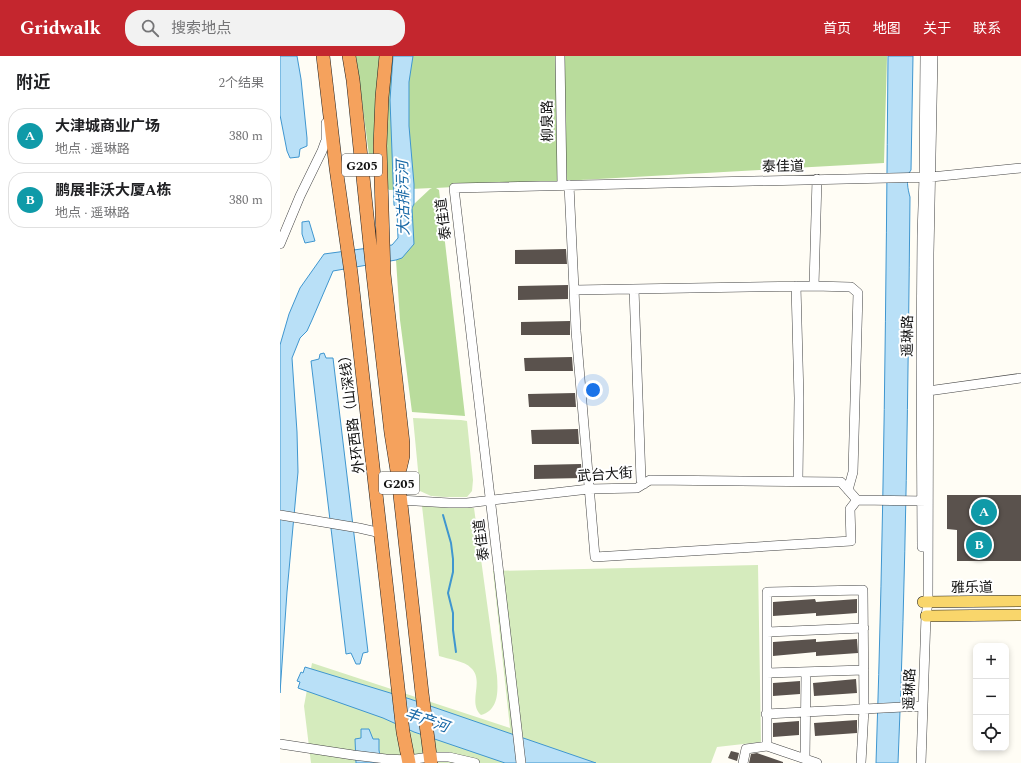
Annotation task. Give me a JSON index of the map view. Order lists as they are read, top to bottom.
{
  "streets": {
    "highway": ["G205", "外环西路（山深线）"],
    "main road": ["雅乐道"],
    "street": [
      "柳泉路",
      "泰佳道",
      "遥琳路",
      "武台大街"
    ]
  },
  "crossings": [
    ["柳泉路", "泰佳道"],
    ["柳泉路", "武台大街"],
    ["G205", "武台大街"],
    ["泰佳道", "遥琳路"],
    ["泰佳道", "武台大街"],
    ["遥琳路", "雅乐道"]
  ],
  "water": ["大沽排污河", "丰产河"],
  "page": {
    "header": "Gridwalk",
    "search": "搜索地点",
    "nav": [
      "首页",
      "地图",
      "关于",
      "联系"
    ],
    "heading": ["附近", "2个结果"],
    "list": [
      {
        "mark": "A",
        "name": "大津城商业广场",
        "note": "地点 · 遥琳路",
        "value": "380 m"
      },
      {
        "mark": "B",
        "name": "鹏展非沃大厦A栋",
        "note": "地点 · 遥琳路",
        "value": "380 m"
      }
    ],
    "pins": ["A", "B"],
    "map_buttons": ["+", "−"]
  }
}
